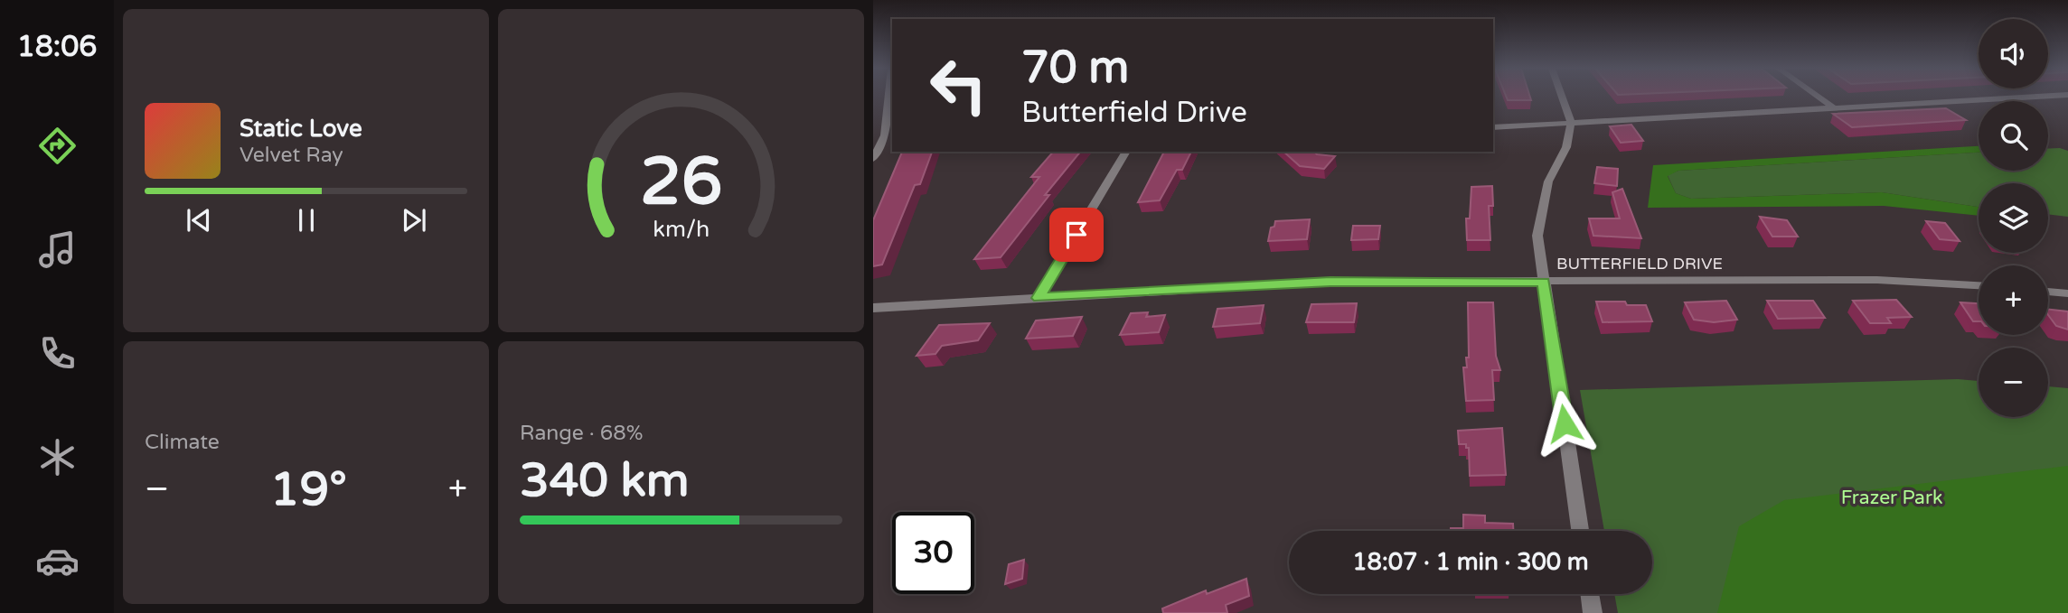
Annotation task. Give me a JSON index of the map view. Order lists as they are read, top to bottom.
{
  "streets": {
    "street": ["BUTTERFIELD DRIVE"]
  },
  "parks": ["Frazer Park"],
  "page": {
    "tabs": "18:06",
    "map_buttons": ["+", "−"],
    "turn": ["70 m", "Butterfield Drive"],
    "song": ["Static Love", "Velvet Ray"],
    "tile": [
      "Climate",
      ["Range · 68%", "340 km"]
    ],
    "heat": ["−", "19°", "+"],
    "limit": "30",
    "trip": "18:07 · 1 min · 300 m",
    "gauge": ["26", "km/h"]
  }
}
